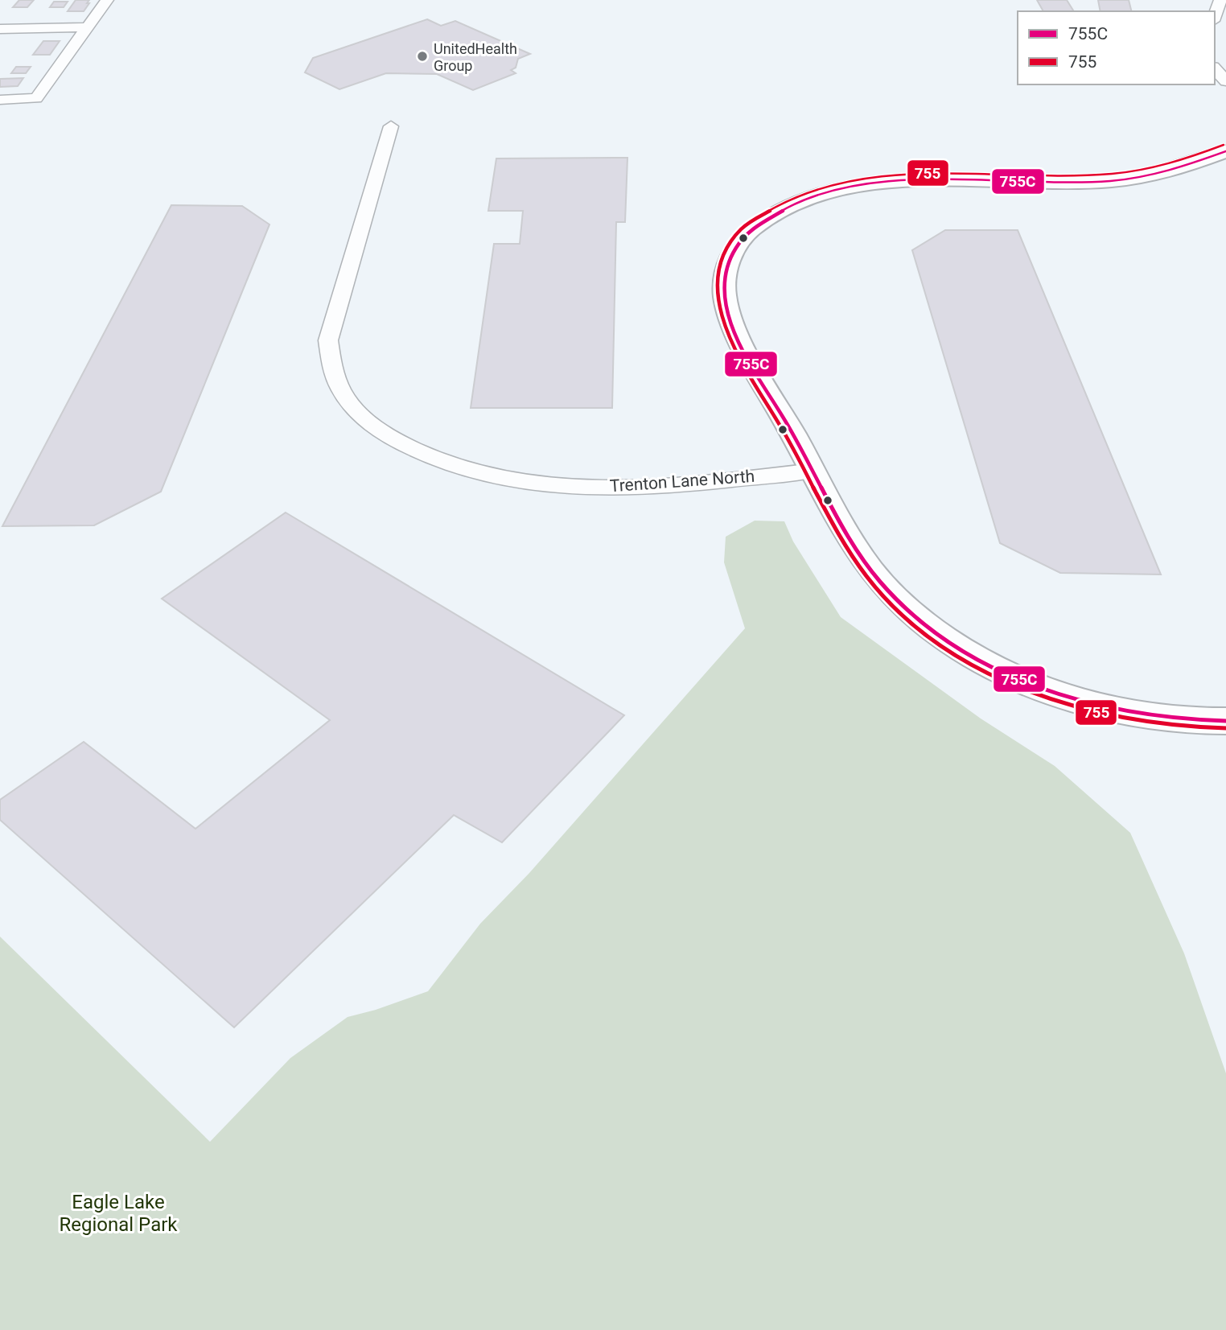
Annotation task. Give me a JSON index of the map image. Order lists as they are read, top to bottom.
{
  "streets": {
    "street": ["Trenton Lane North"]
  },
  "parks": ["Eagle Lake Regional Park"],
  "places": ["UnitedHealth Group"],
  "lines": ["transit line 755", "transit line 755C"],
  "legend": ["755C", "755"]
}
